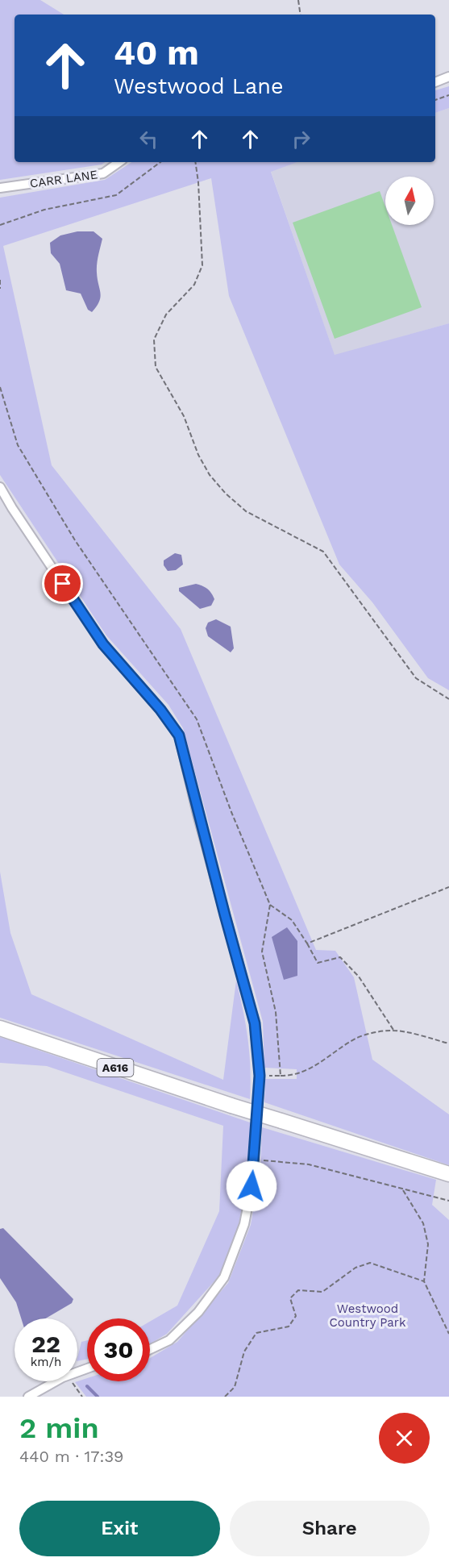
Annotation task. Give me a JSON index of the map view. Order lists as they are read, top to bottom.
{
  "streets": {
    "highway": ["A616"],
    "street": ["CARR LANE"]
  },
  "parks": ["Westwood Country Park"],
  "north": "top",
  "page": {
    "turn": ["40 m", "Westwood Lane"],
    "speed": "22 km/h",
    "limit": "30",
    "heading": ["2 min", "440 m · 17:39"],
    "buttons": ["Exit", "Share"]
  }
}
